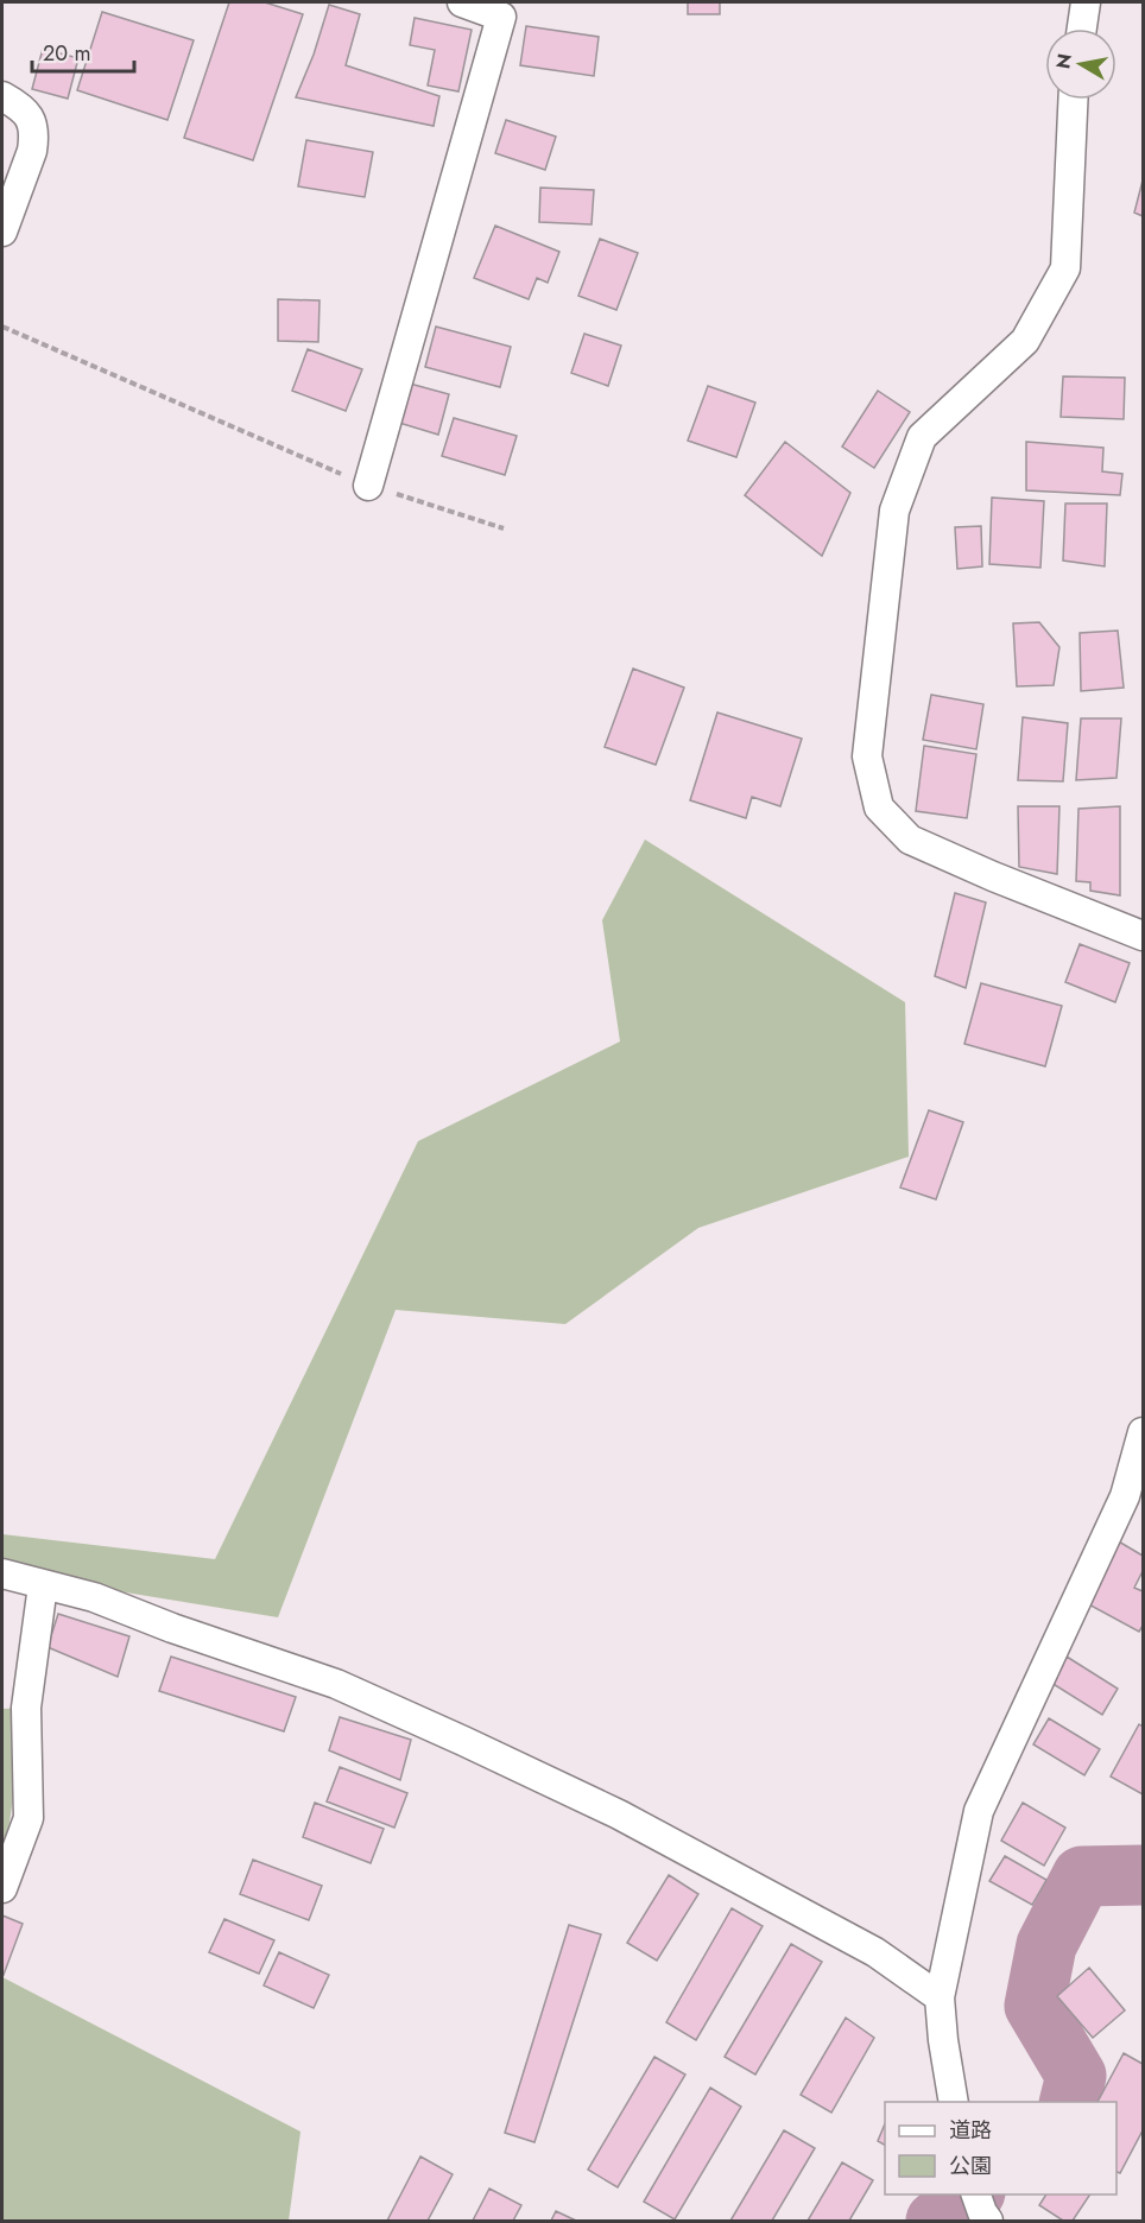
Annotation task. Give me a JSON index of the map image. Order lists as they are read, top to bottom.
{
  "legend": ["道路", "公園"],
  "scale_bar": "20 m",
  "north": "left"
}
